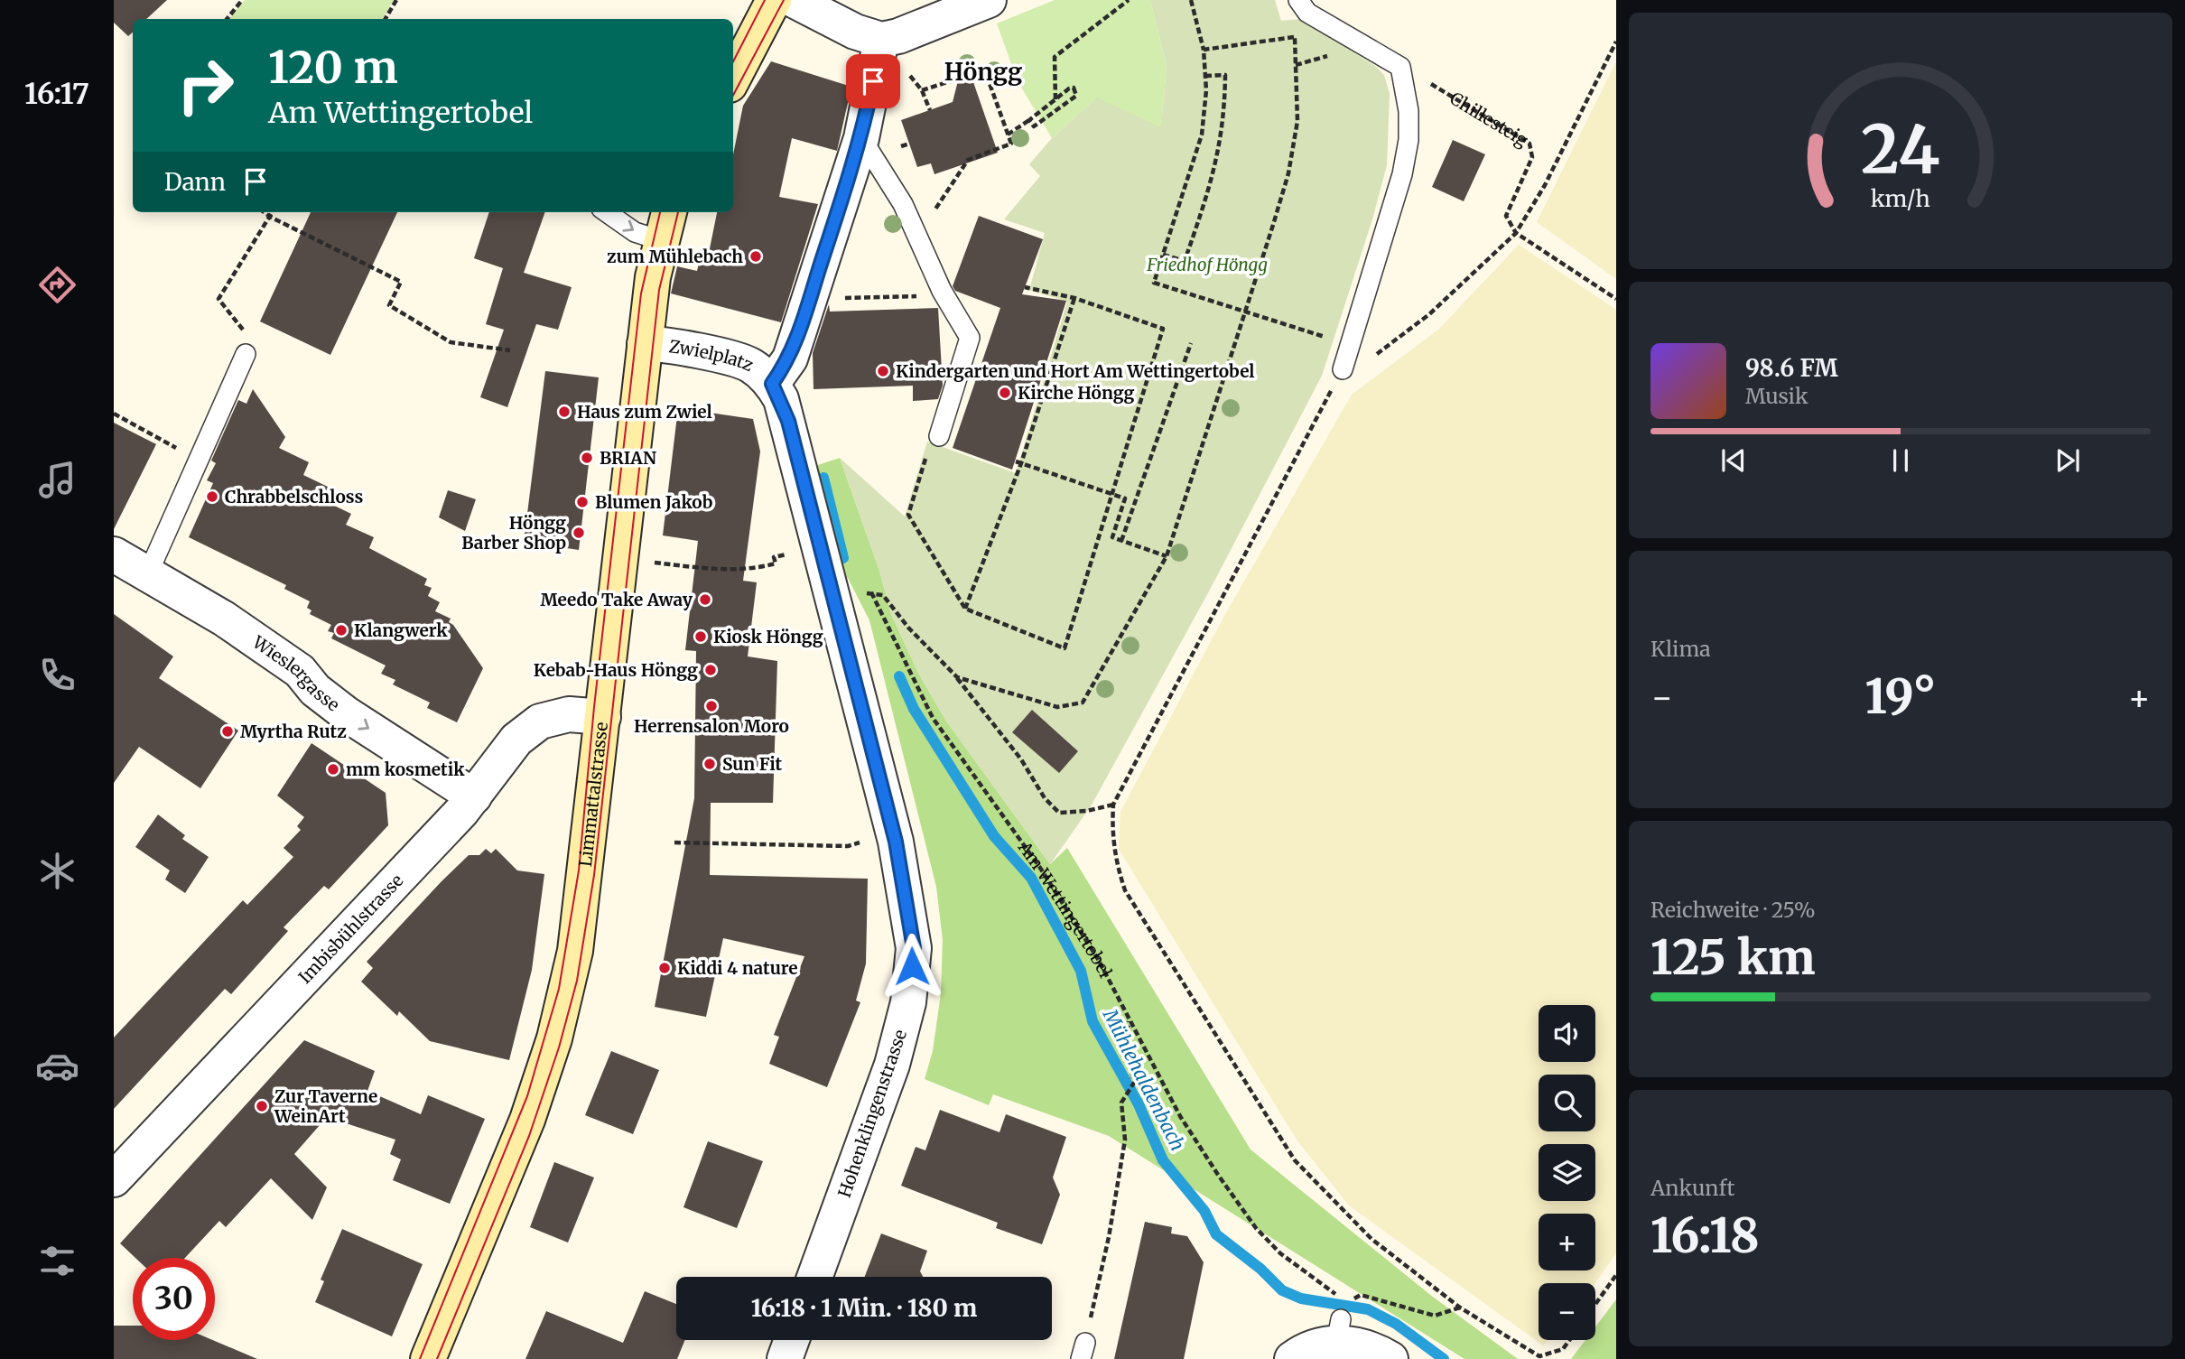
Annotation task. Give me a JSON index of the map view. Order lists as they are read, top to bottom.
{
  "streets": {
    "street": [
      "Zwielplatz",
      "Wieslergasse",
      "Limmattalstrasse",
      "Imbisbühlstrasse",
      "Hohenklingenstrasse"
    ],
    "path": ["Chillesteig", "Am Wettingertobel"]
  },
  "crossings": [
    ["Zwielplatz", "Limmattalstrasse"],
    ["Zwielplatz", "Hohenklingenstrasse"],
    ["Wieslergasse", "Imbisbühlstrasse"],
    ["Limmattalstrasse", "Imbisbühlstrasse"]
  ],
  "one_way": ["Wieslergasse"],
  "districts": ["Höngg"],
  "water": ["Mühlehaldenbach"],
  "parks": ["Friedhof Höngg"],
  "places": [
    "zum Mühlebach",
    "Kindergarten und Hort Am Wettingertobel",
    "Kirche Höngg",
    "Haus zum Zwiel",
    "BRIAN",
    "Chrabbelschloss",
    "Blumen Jakob",
    "Höngg Barber Shop",
    "Meedo Take Away",
    "Klangwerk",
    "Kiosk Höngg",
    "Kebab-Haus Höngg",
    "Herrensalon Moro",
    "Myrtha Rutz",
    "Sun Fit",
    "mm kosmetik",
    "Kiddi 4 nature",
    "Zur Taverne WeinArt"
  ],
  "page": {
    "tabs": "16:17",
    "turn": ["120 m", "Am Wettingertobel"],
    "then": "Dann",
    "song": ["98.6 FM", "Musik"],
    "tile": [
      "Klima",
      ["Reichweite · 25%", "125 km"],
      ["Ankunft", "16:18"]
    ],
    "heat": ["−", "19°", "+"],
    "map_buttons": ["+", "−"],
    "limit": "30",
    "trip": "16:18 · 1 Min. · 180 m",
    "gauge": ["24", "km/h"]
  }
}
